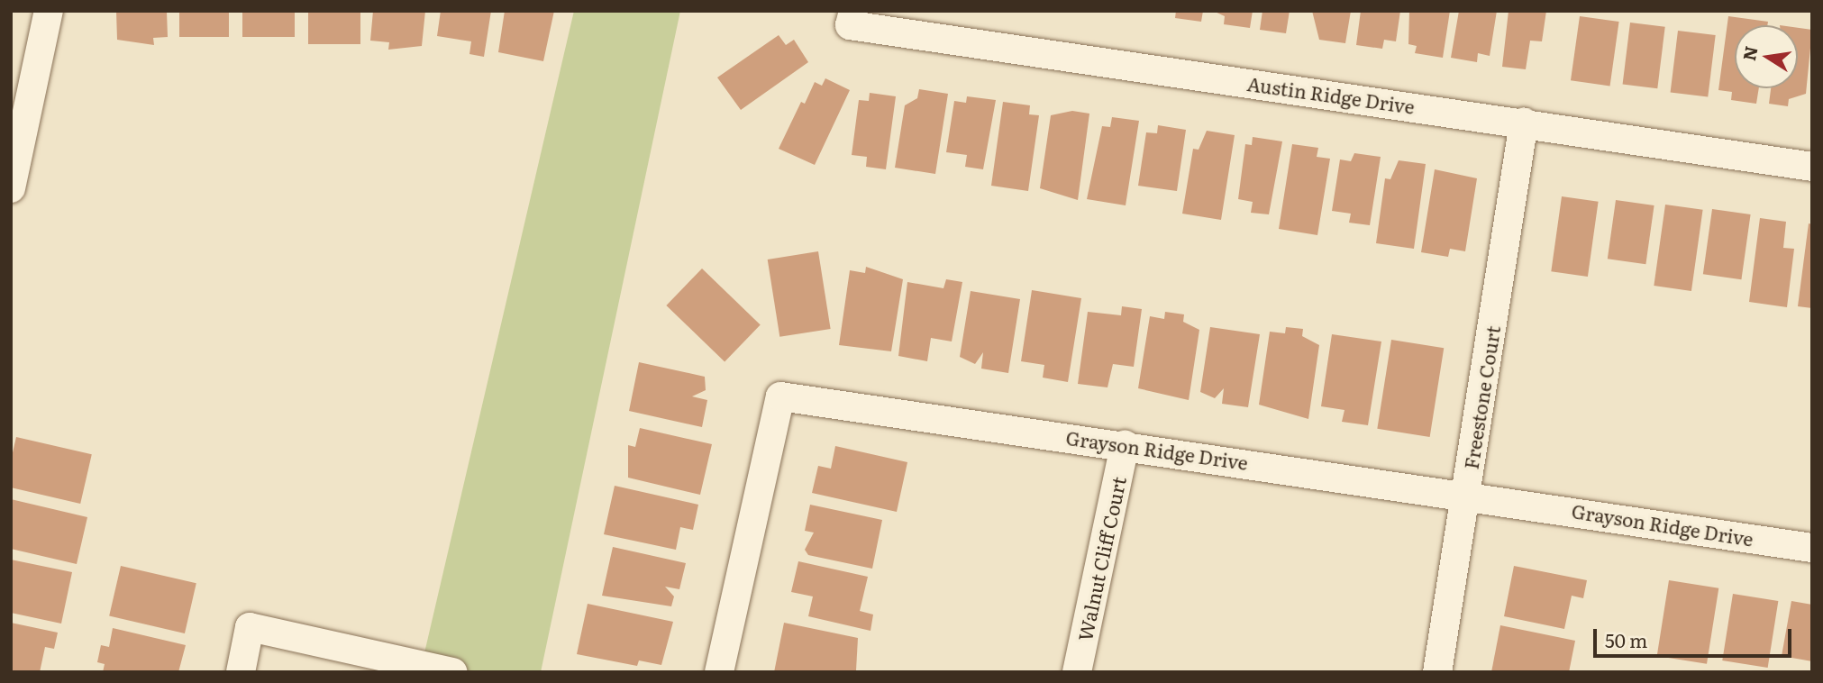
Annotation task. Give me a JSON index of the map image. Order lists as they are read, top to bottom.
{
  "streets": {
    "street": [
      "Austin Ridge Drive",
      "Freestone Court",
      "Grayson Ridge Drive",
      "Walnut Cliff Court"
    ]
  },
  "crossings": [
    ["Austin Ridge Drive", "Freestone Court"],
    ["Freestone Court", "Grayson Ridge Drive"],
    ["Grayson Ridge Drive", "Walnut Cliff Court"]
  ],
  "scale_bar": "50 m",
  "north": "left"
}
